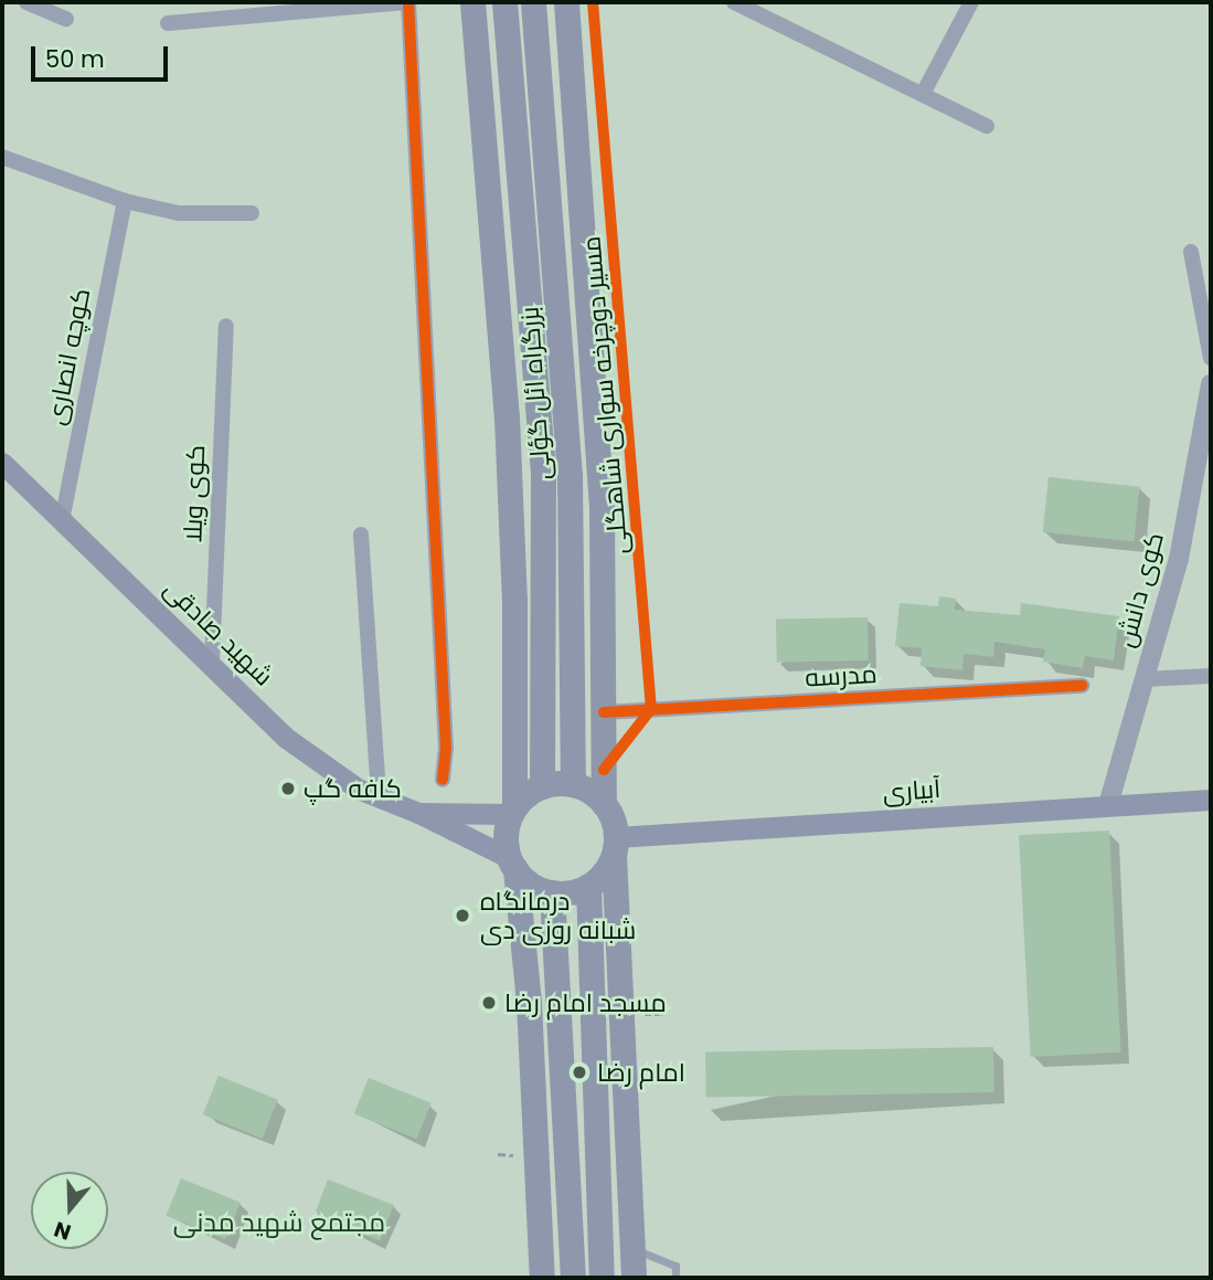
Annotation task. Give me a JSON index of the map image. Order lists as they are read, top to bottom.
{
  "streets": {
    "highway": ["بزرگراه ائل گؤلی"],
    "main road": ["شهید صادقی", "آبیاری"],
    "street": [
      "کوچه انصاری",
      "کوی ویلا",
      "کوی دانش",
      "مدرسه"
    ],
    "cycle path": ["مسیر دوچرخه سواری شاهگلی"]
  },
  "crossings": [
    ["کوچه انصاری", "شهید صادقی"],
    ["بزرگراه ائل گؤلی", "شهید صادقی"],
    ["بزرگراه ائل گؤلی", "آبیاری"],
    ["کوی ویلا", "شهید صادقی"],
    ["کوی دانش", "آبیاری"],
    ["شهید صادقی", "آبیاری"]
  ],
  "districts": ["مجتمع شهید مدنی"],
  "places": [
    "کافه گپ",
    "درمانگاه شبانه روزی دی",
    "مسجد امام رضا",
    "امام رضا"
  ],
  "scale_bar": "50 m",
  "north": "bottom"
}
